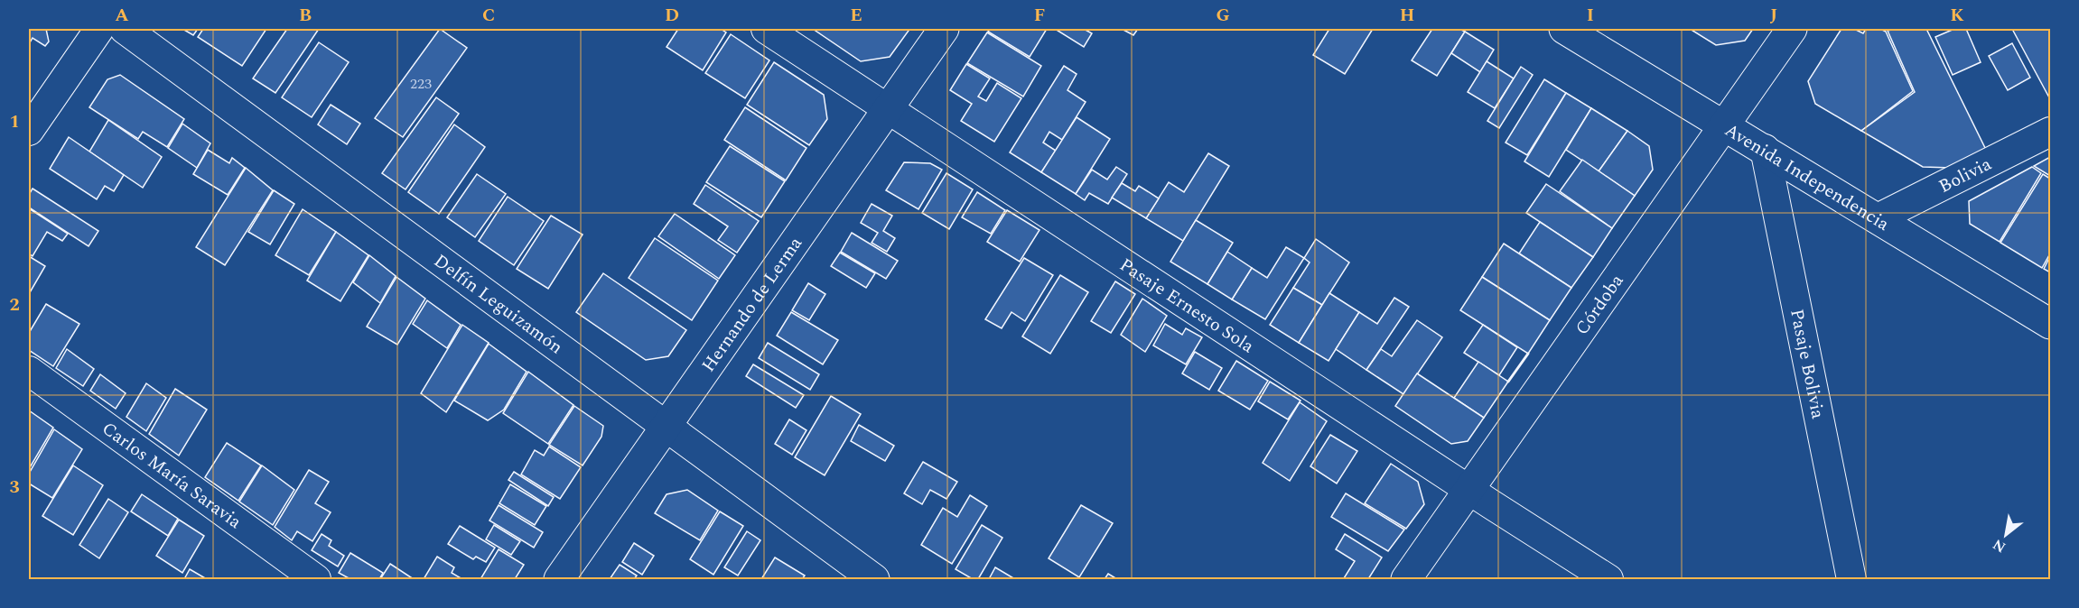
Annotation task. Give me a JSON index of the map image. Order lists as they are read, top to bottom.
{
  "streets": {
    "main road": [
      "Avenida Independencia",
      "Delfín Leguizamón",
      "Hernando de Lerma",
      "Córdoba"
    ],
    "street": [
      "Bolivia",
      "Pasaje Ernesto Sola",
      "Pasaje Bolivia",
      "Carlos María Saravia"
    ]
  },
  "crossings": [
    ["Avenida Independencia", "Bolivia"],
    ["Avenida Independencia", "Córdoba"],
    ["Avenida Independencia", "Pasaje Bolivia"],
    ["Delfín Leguizamón", "Hernando de Lerma"],
    ["Hernando de Lerma", "Pasaje Ernesto Sola"],
    ["Córdoba", "Pasaje Ernesto Sola"]
  ],
  "house_numbers": ["223"],
  "north": "bottom left",
  "grid": {
    "columns": [
      "A",
      "B",
      "C",
      "D",
      "E",
      "F",
      "G",
      "H",
      "I",
      "J",
      "K"
    ],
    "rows": ["1", "2", "3"]
  }
}
